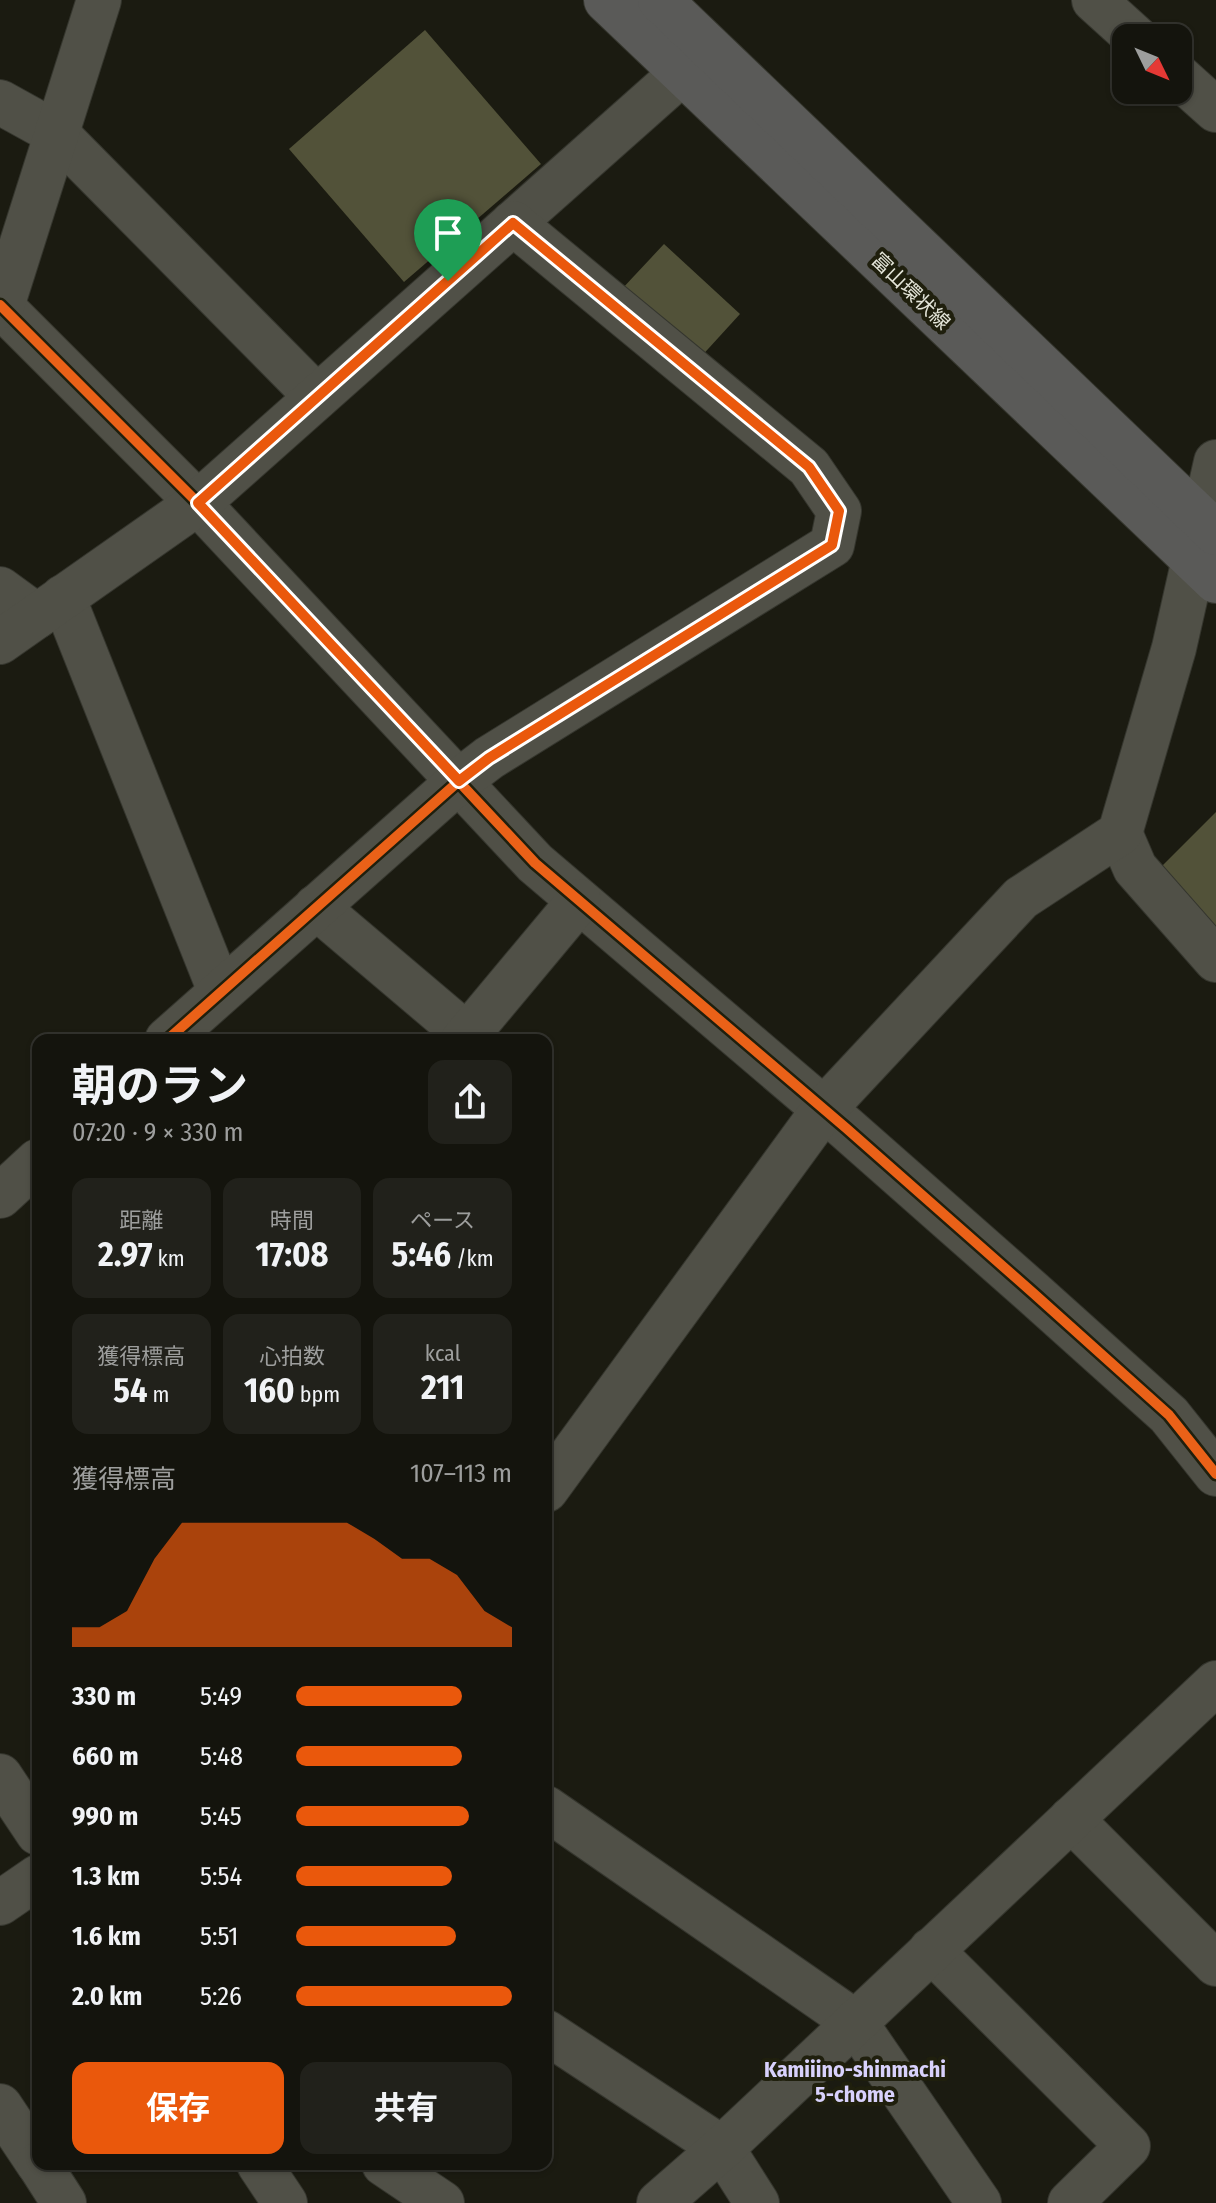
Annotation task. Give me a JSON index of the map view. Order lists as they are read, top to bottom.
{
  "streets": {
    "main road": ["富山環状線"]
  },
  "districts": ["Kamiiino-shinmachi 5-chome"],
  "north": "bottom right",
  "page": {
    "heading": ["朝のラン", "07:20 · 9 × 330 m"],
    "stats": [
      ["距離", "2.97 km"],
      ["時間", "17:08"],
      ["ペース", "5:46 /km"],
      ["獲得標高", "54 m"],
      ["心拍数", "160 bpm"],
      ["kcal", "211"]
    ],
    "chart": ["獲得標高", "107–113 m"],
    "list": [
      {
        "name": "330 m",
        "note": "5:49"
      },
      {
        "name": "660 m",
        "note": "5:48"
      },
      {
        "name": "990 m",
        "note": "5:45"
      },
      {
        "name": "1.3 km",
        "note": "5:54"
      },
      {
        "name": "1.6 km",
        "note": "5:51"
      },
      {
        "name": "2.0 km",
        "note": "5:26"
      }
    ],
    "buttons": ["保存", "共有"]
  }
}
